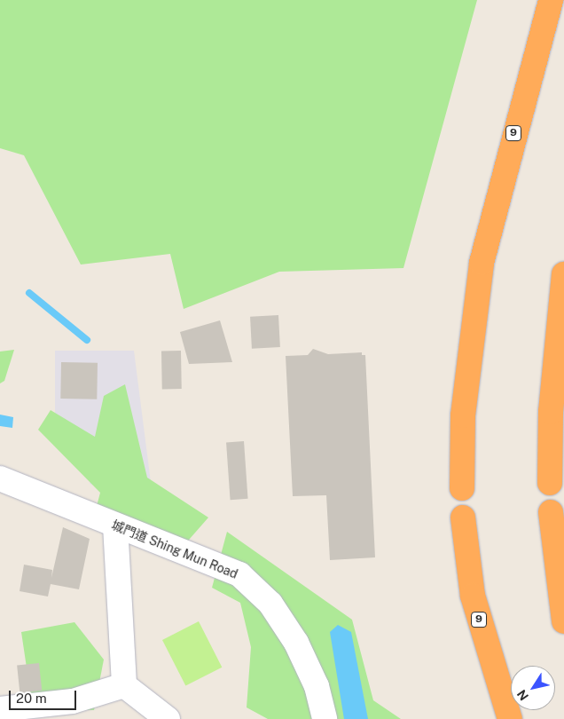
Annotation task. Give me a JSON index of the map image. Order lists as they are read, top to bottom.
{
  "streets": {
    "highway": ["9"],
    "street": ["城門道 Shing Mun Road"]
  },
  "scale_bar": "20 m",
  "north": "bottom left"
}
